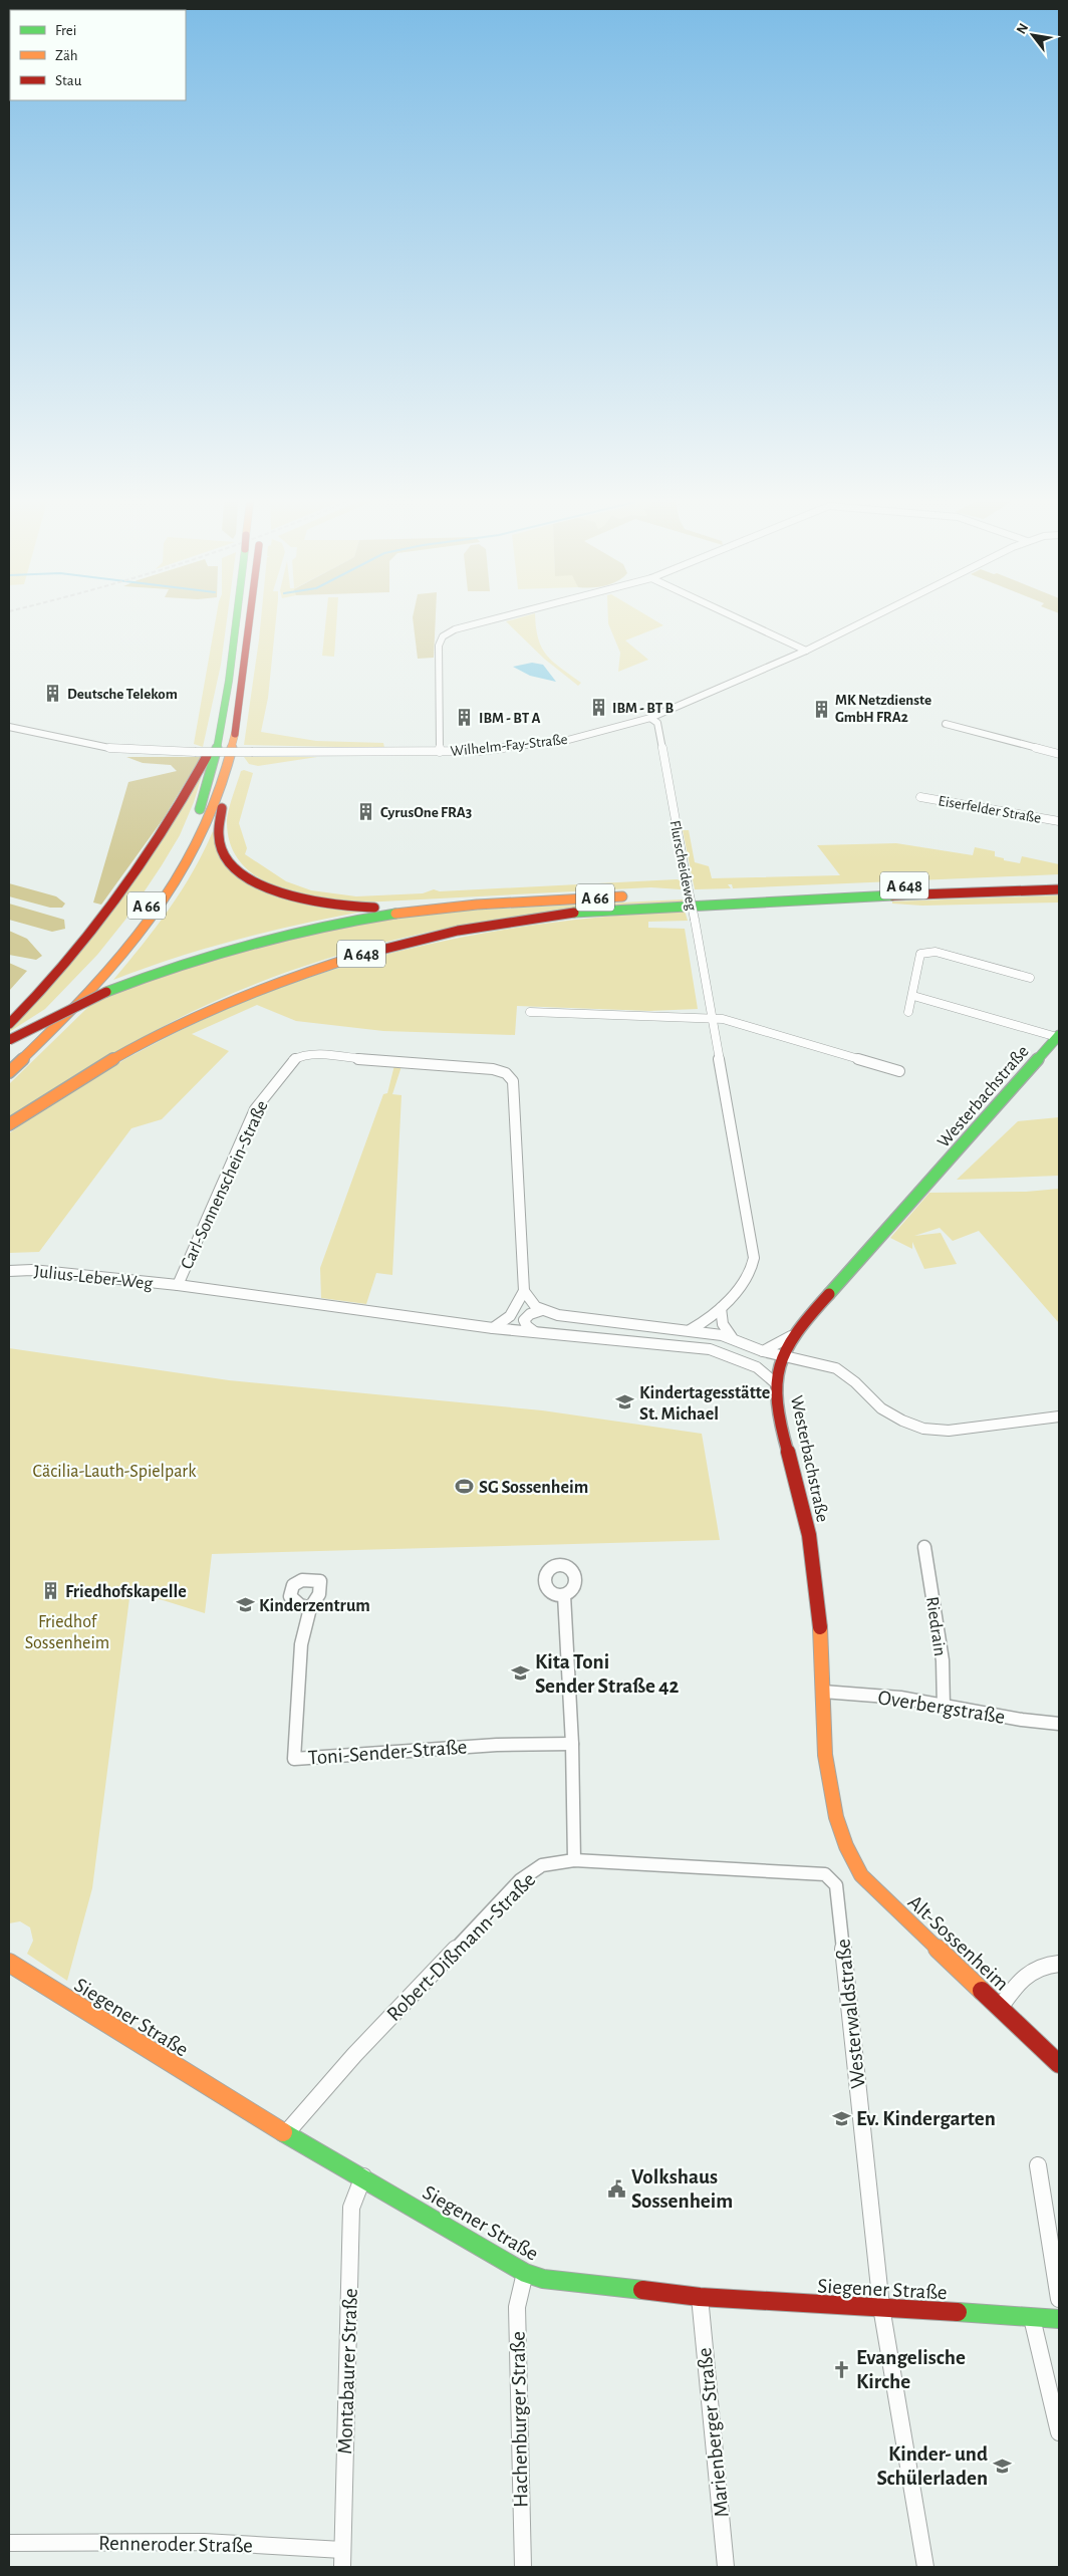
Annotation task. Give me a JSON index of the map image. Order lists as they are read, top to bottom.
{
  "streets": {
    "main road": [
      "A 648",
      "A 66",
      "Westerbachstraße",
      "Alt-Sossenheim",
      "Siegener Straße"
    ],
    "street": [
      "Wilhelm-Fay-Straße",
      "Eiserfelder Straße",
      "Flurscheideweg",
      "Carl-Sonnenschein-Straße",
      "Julius-Leber-Weg",
      "Riedrain",
      "Overbergstraße",
      "Toni-Sender-Straße",
      "Robert-Dißmann-Straße",
      "Westerwaldstraße",
      "Montabaurer Straße",
      "Hachenburger Straße",
      "Marienberger Straße",
      "Renneroder Straße"
    ]
  },
  "crossings": [
    ["Wilhelm-Fay-Straße", "Flurscheideweg"],
    ["Westerbachstraße", "Carl-Sonnenschein-Straße"],
    ["Westerbachstraße", "Overbergstraße"],
    ["Westerbachstraße", "Alt-Sossenheim"],
    ["Carl-Sonnenschein-Straße", "Julius-Leber-Weg"],
    ["Riedrain", "Overbergstraße"],
    ["Robert-Dißmann-Straße", "Westerwaldstraße"],
    ["Robert-Dißmann-Straße", "Siegener Straße"],
    ["Westerwaldstraße", "Siegener Straße"],
    ["Siegener Straße", "Montabaurer Straße"],
    ["Siegener Straße", "Hachenburger Straße"],
    ["Siegener Straße", "Marienberger Straße"],
    ["Montabaurer Straße", "Renneroder Straße"]
  ],
  "parks": ["Cäcilia-Lauth-Spielpark", "Friedhof Sossenheim"],
  "places": {
    "building": [
      "Deutsche Telekom",
      "IBM - BT B",
      "MK Netzdienste GmbH FRA2",
      "IBM - BT A",
      "CyrusOne FRA3",
      "Friedhofskapelle"
    ],
    "school or university": [
      "Kindertagesstätte St. Michael",
      "Kinderzentrum",
      "Kita Toni Sender Straße 42",
      "Ev. Kindergarten",
      "Kinder- und Schülerladen"
    ],
    "sports": ["SG Sossenheim"],
    "public building": ["Volkshaus Sossenheim"],
    "church": ["Evangelische Kirche"]
  },
  "legend": ["Frei", "Zäh", "Stau"],
  "north": "top left"
}
